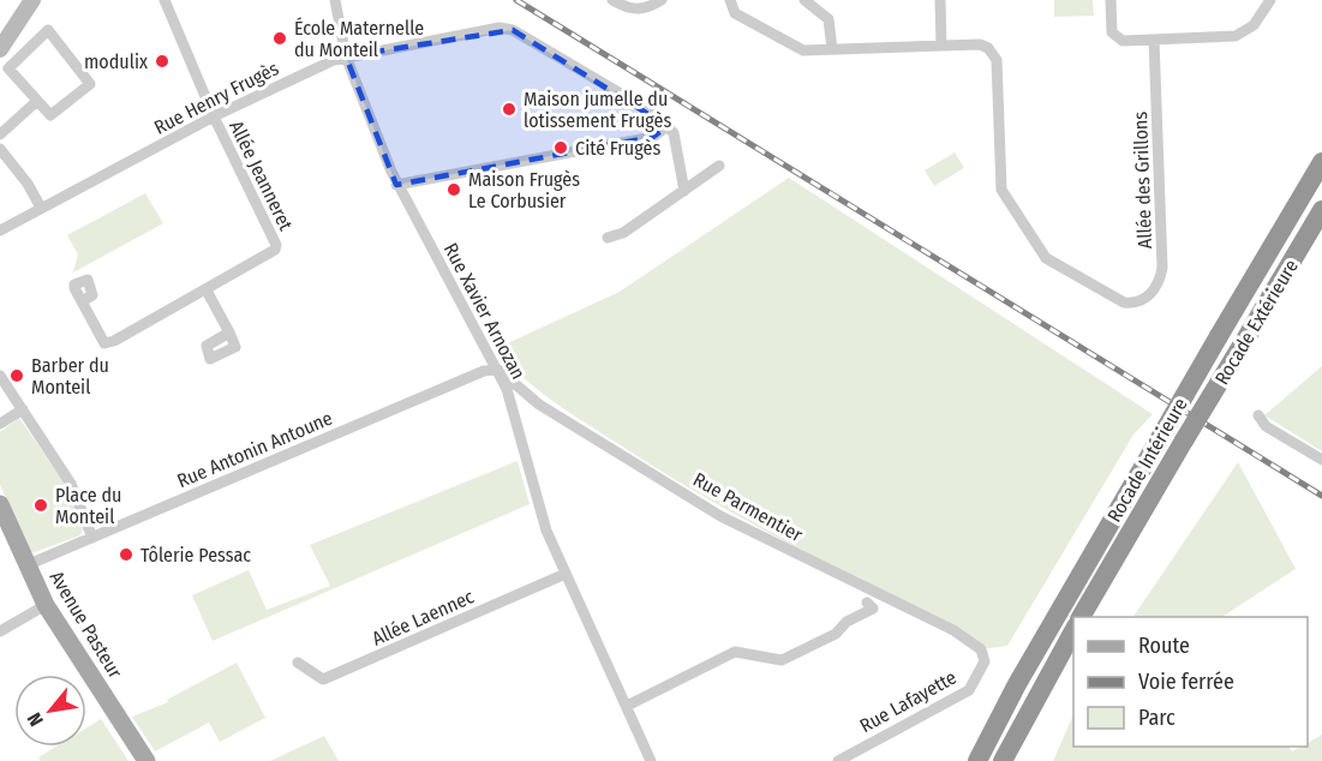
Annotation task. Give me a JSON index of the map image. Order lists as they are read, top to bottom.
{
  "streets": {
    "highway": ["Rocade Extérieure", "Rocade Intérieure"],
    "main road": ["Avenue Pasteur"],
    "street": [
      "Rue Henry Frugès",
      "Allée Jeanneret",
      "Allée des Grillons",
      "Rue Xavier Arnozan",
      "Rue Antonin Antoune",
      "Rue Parmentier",
      "Allée Laennec",
      "Rue Lafayette"
    ]
  },
  "crossings": [
    ["Rue Henry Frugès", "Allée Jeanneret"],
    ["Rue Henry Frugès", "Rue Xavier Arnozan"],
    ["Rue Xavier Arnozan", "Rue Antonin Antoune"],
    ["Rue Xavier Arnozan", "Rue Parmentier"],
    ["Rue Xavier Arnozan", "Allée Laennec"],
    ["Rue Antonin Antoune", "Rue Parmentier"],
    ["Rue Antonin Antoune", "Avenue Pasteur"],
    ["Rue Parmentier", "Rue Lafayette"]
  ],
  "places": [
    "École Maternelle du Monteil",
    "modulix",
    "Maison jumelle du lotissement Frugès",
    "Cité Frugès",
    "Maison Frugès Le Corbusier",
    "Barber du Monteil",
    "Place du Monteil",
    "Tôlerie Pessac"
  ],
  "legend": ["Route", "Voie ferrée", "Parc"],
  "north": "bottom left"
}
